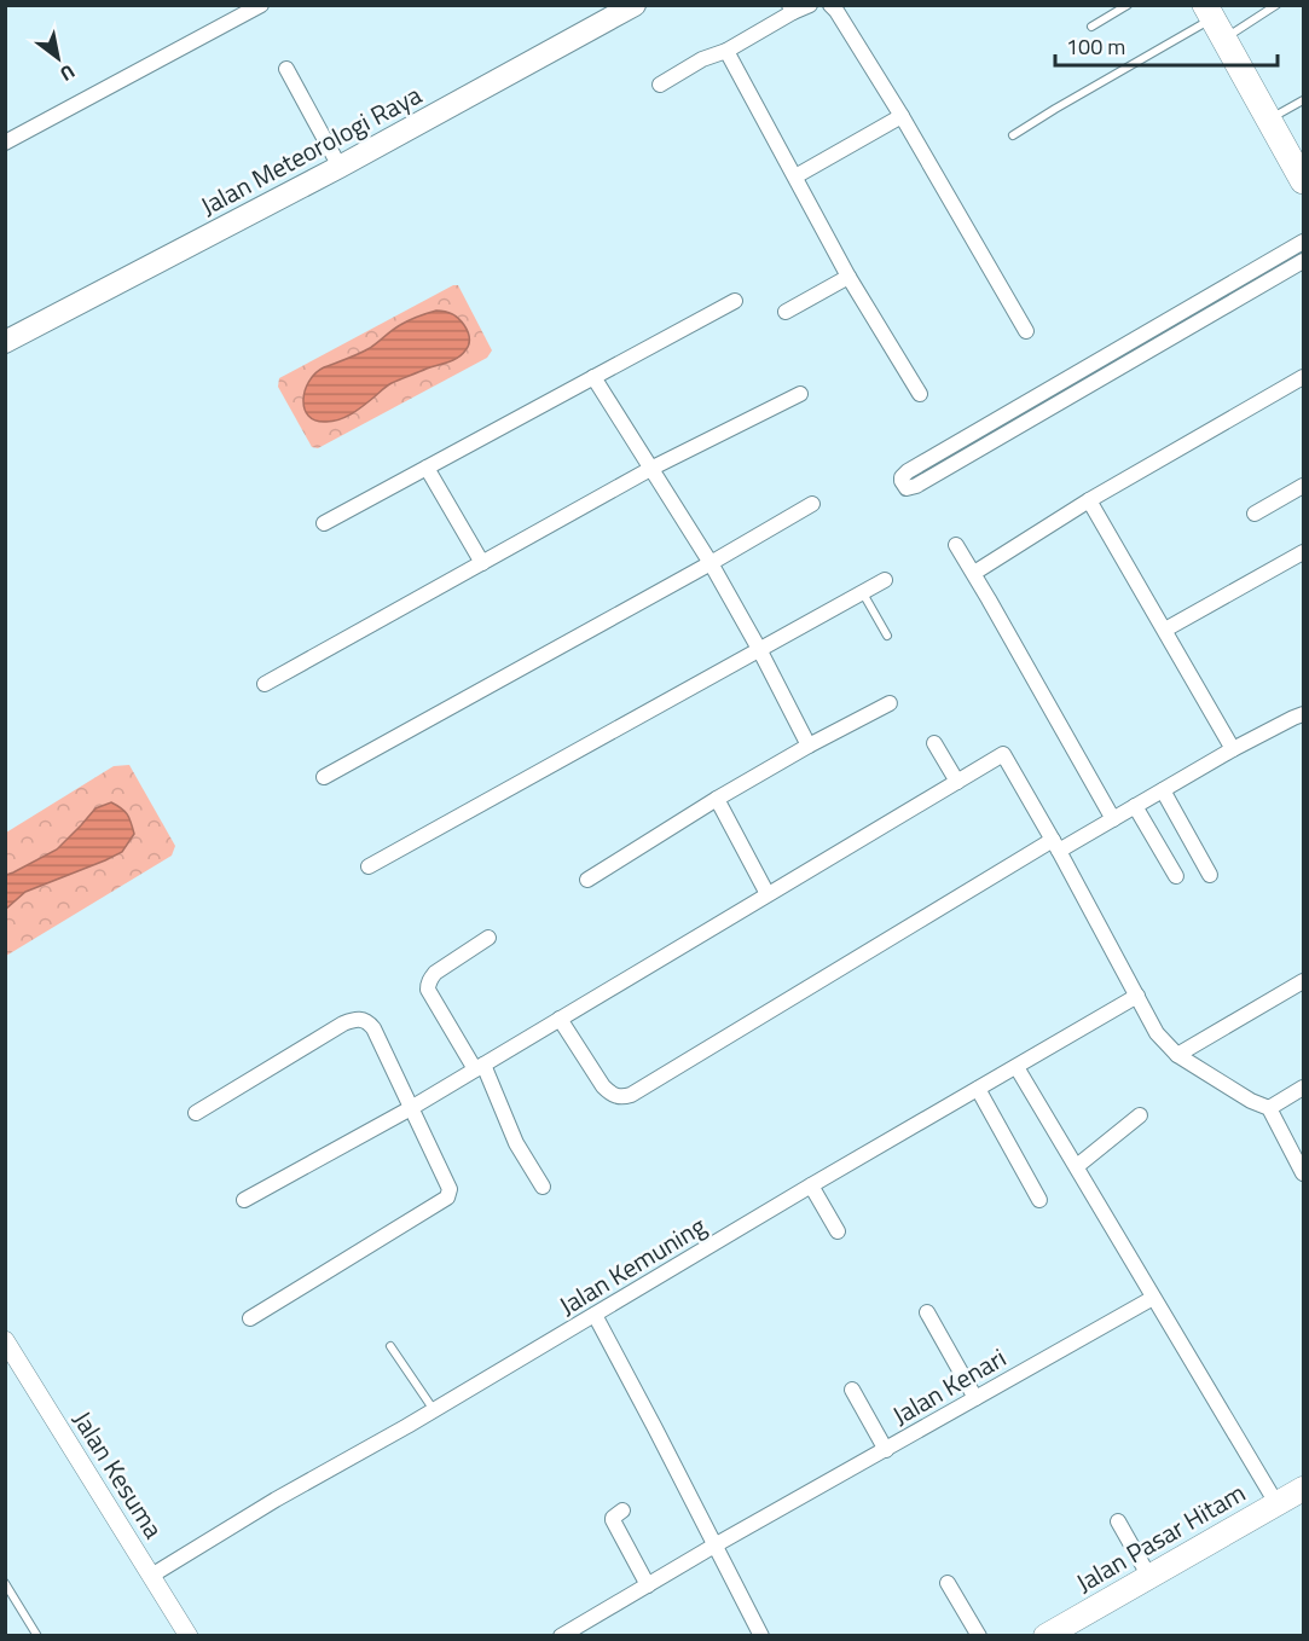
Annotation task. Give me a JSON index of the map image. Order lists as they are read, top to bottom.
{
  "streets": {
    "main road": ["Jalan Meteorologi Raya", "Jalan Pasar Hitam"],
    "street": ["Jalan Kemuning", "Jalan Kenari", "Jalan Kesuma"]
  },
  "crossings": [
    ["Jalan Kemuning", "Jalan Kesuma"]
  ],
  "scale_bar": "100 m",
  "north": "bottom right"
}
